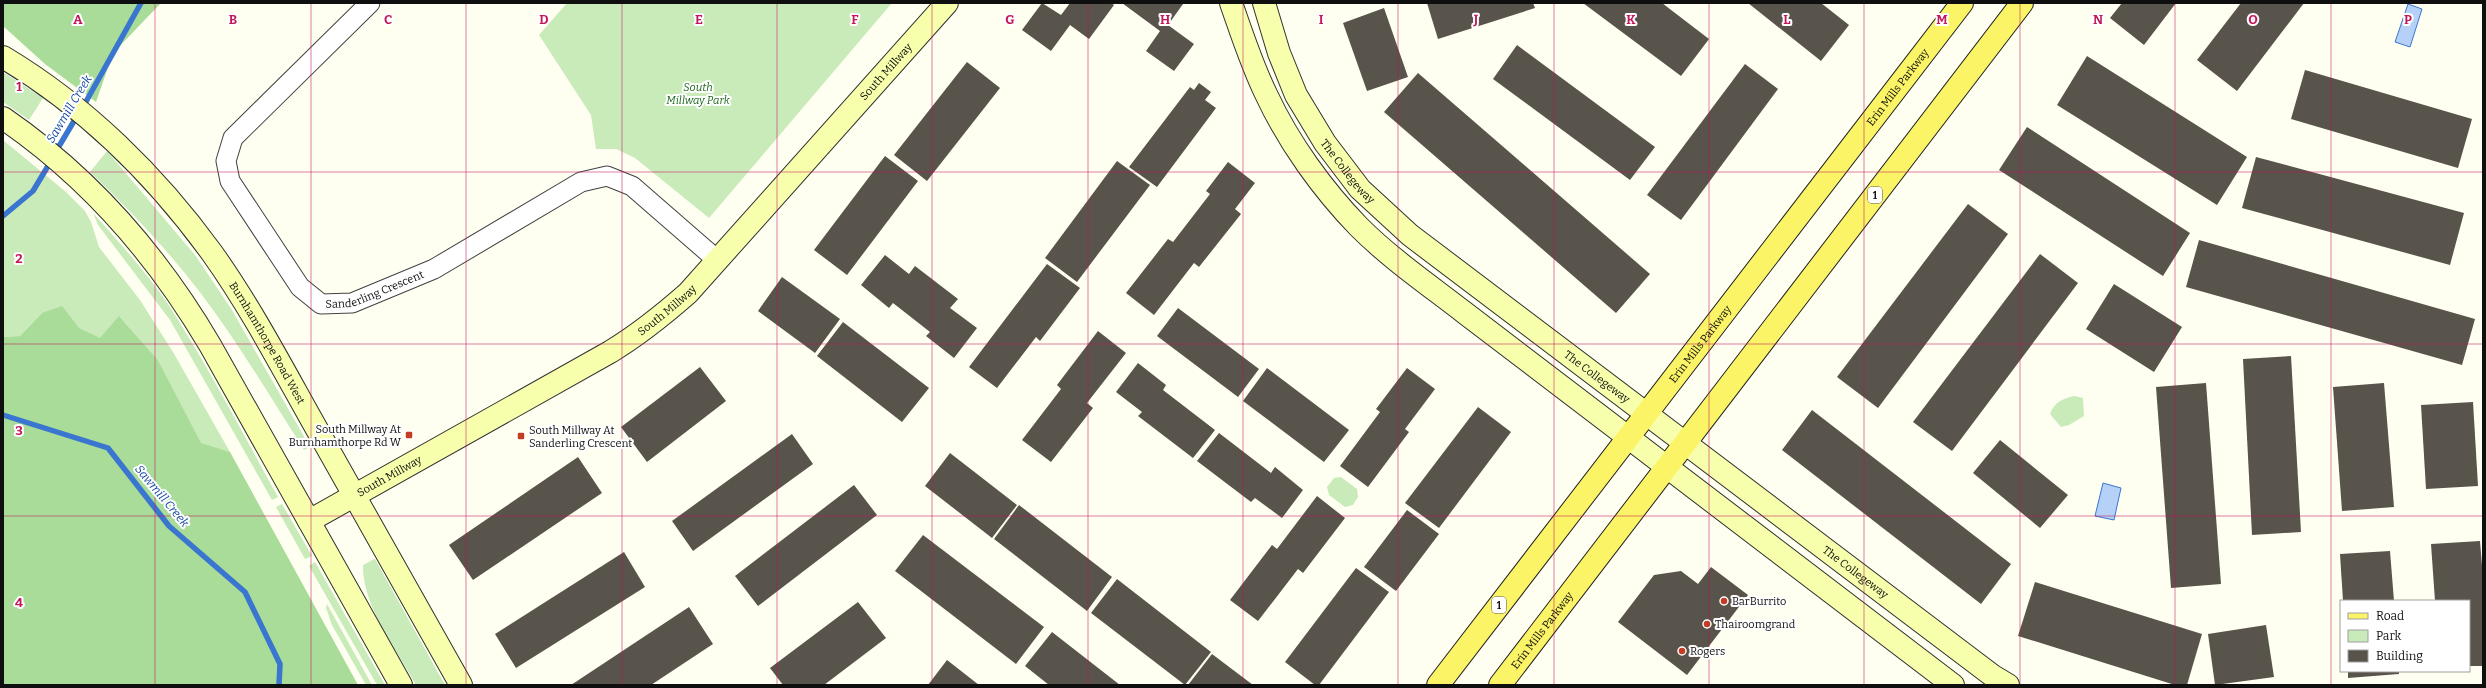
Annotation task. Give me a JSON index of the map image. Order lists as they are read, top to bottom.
{
  "streets": {
    "main road": ["Erin Mills Parkway", "1"],
    "street": [
      "South Millway",
      "The Collegeway",
      "Sanderling Crescent",
      "Burnhamthorpe Road West"
    ]
  },
  "crossings": [
    ["South Millway", "Sanderling Crescent"],
    ["South Millway", "Burnhamthorpe Road West"],
    ["Erin Mills Parkway", "The Collegeway"]
  ],
  "water": ["Sawmill Creek"],
  "parks": ["South Millway Park"],
  "places": {
    "transit": ["South Millway At Burnhamthorpe Rd W", "South Millway At Sanderling Crescent"],
    "other": ["BarBurrito", "Thairoomgrand", "Rogers"]
  },
  "legend": ["Road", "Park", "Building"],
  "grid": {
    "columns": [
      "A",
      "B",
      "C",
      "D",
      "E",
      "F",
      "G",
      "H",
      "I",
      "J",
      "K",
      "L",
      "M",
      "N",
      "O",
      "P"
    ],
    "rows": [
      "1",
      "2",
      "3",
      "4"
    ]
  }
}
